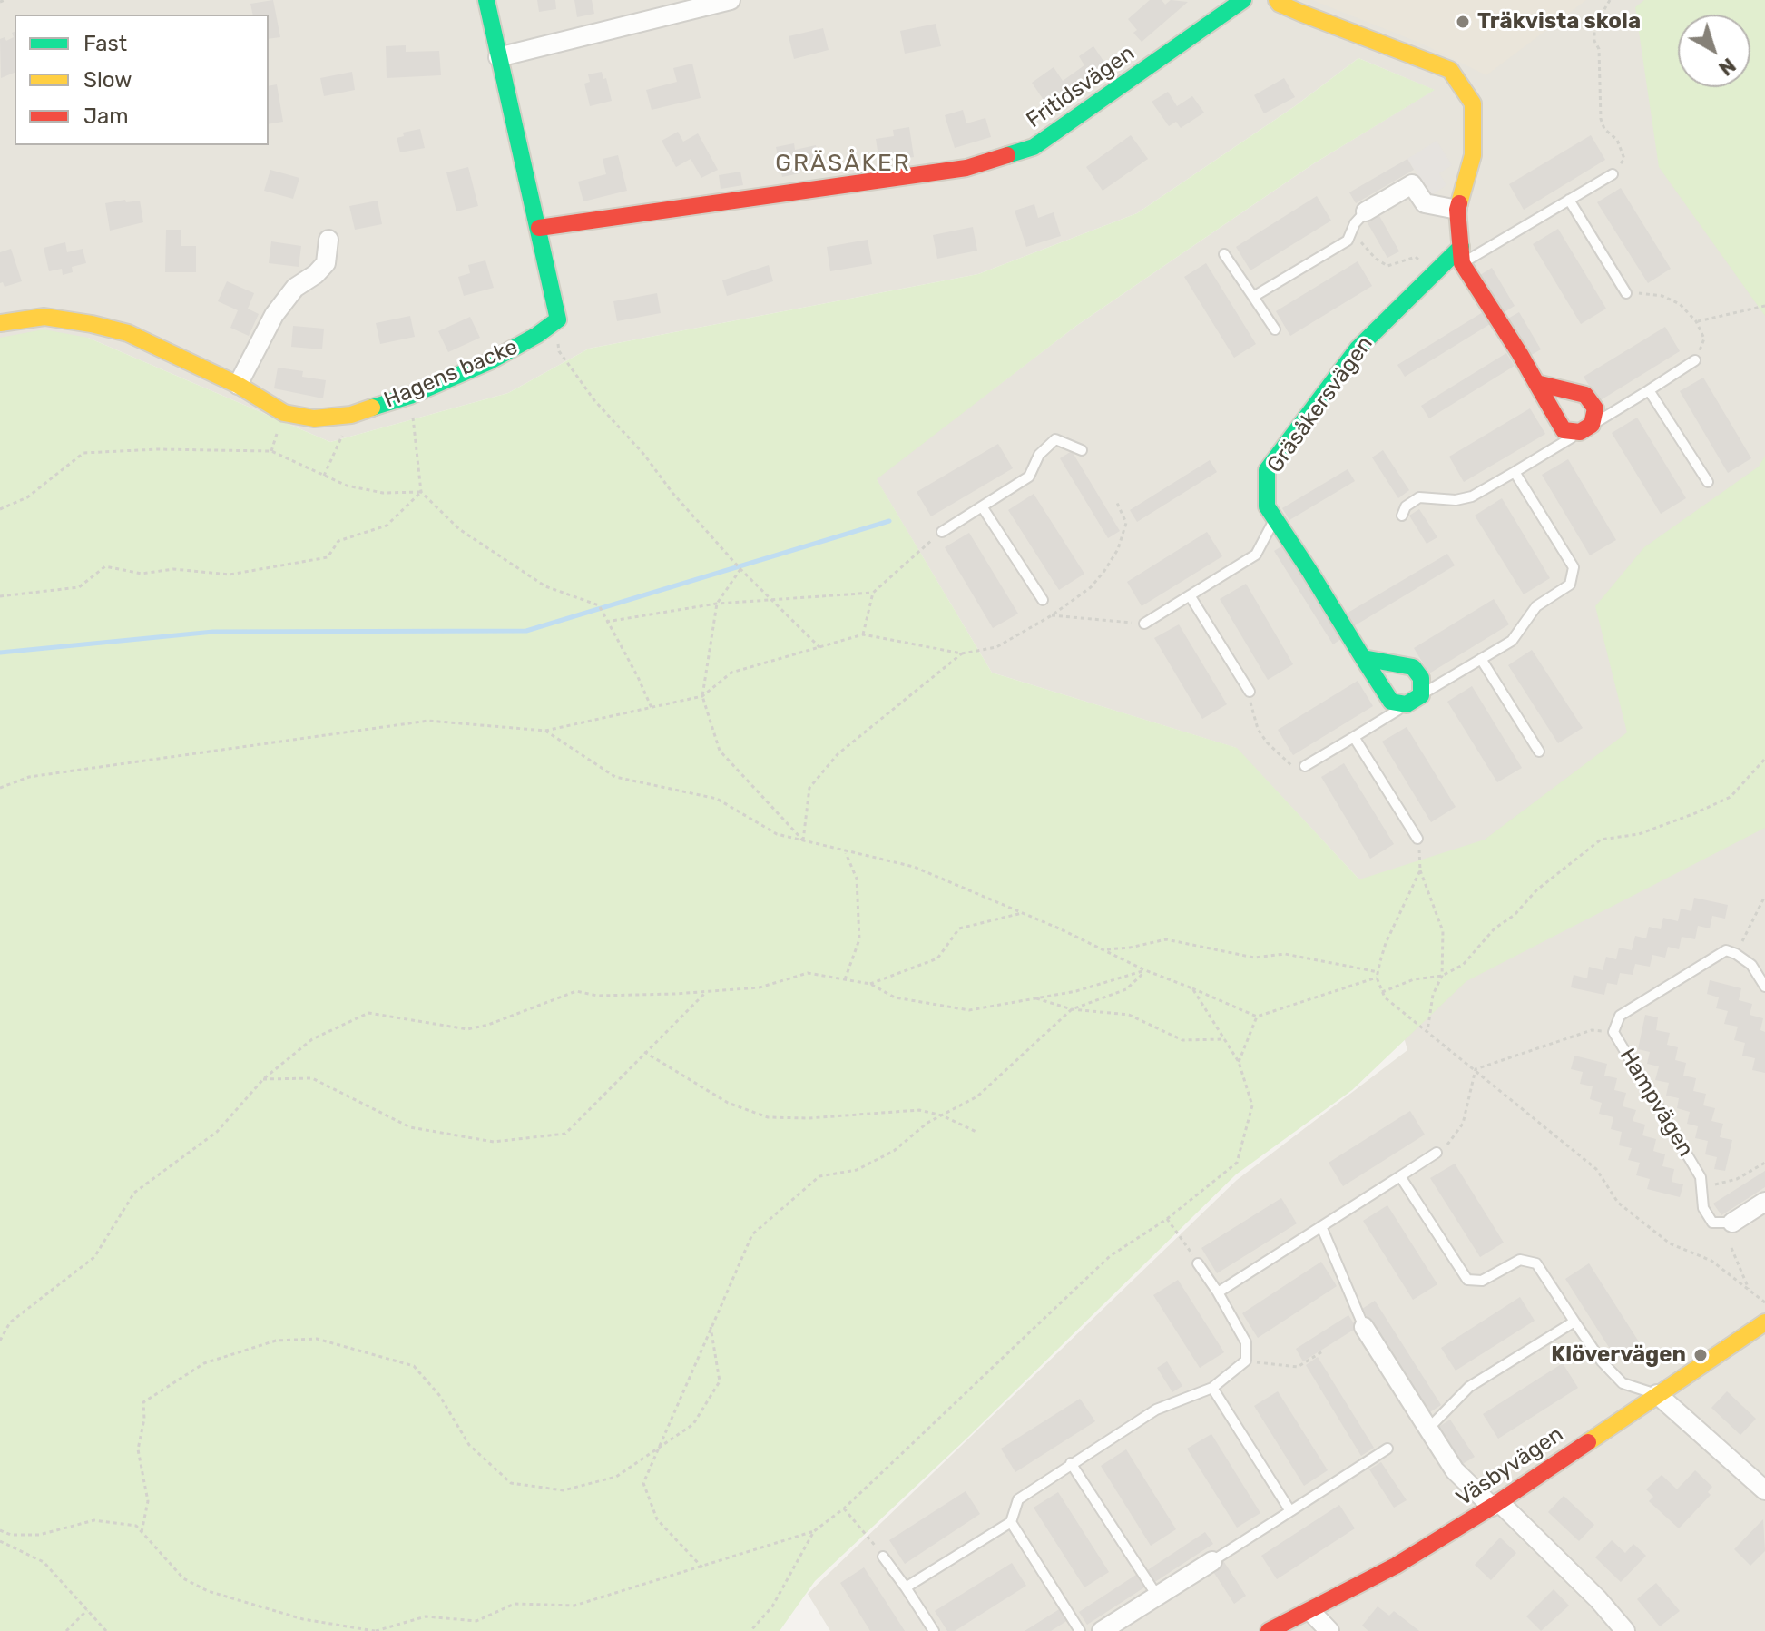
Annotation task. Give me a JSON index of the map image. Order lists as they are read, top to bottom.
{
  "streets": {
    "street": [
      "Fritidsvägen",
      "Hagens backe",
      "Gräsåkersvägen",
      "Hampvägen",
      "Väsbyvägen"
    ]
  },
  "districts": ["GRÄSÅKER"],
  "places": ["Träkvista skola", "Klövervägen"],
  "legend": ["Fast", "Slow", "Jam"],
  "north": "bottom right"
}
